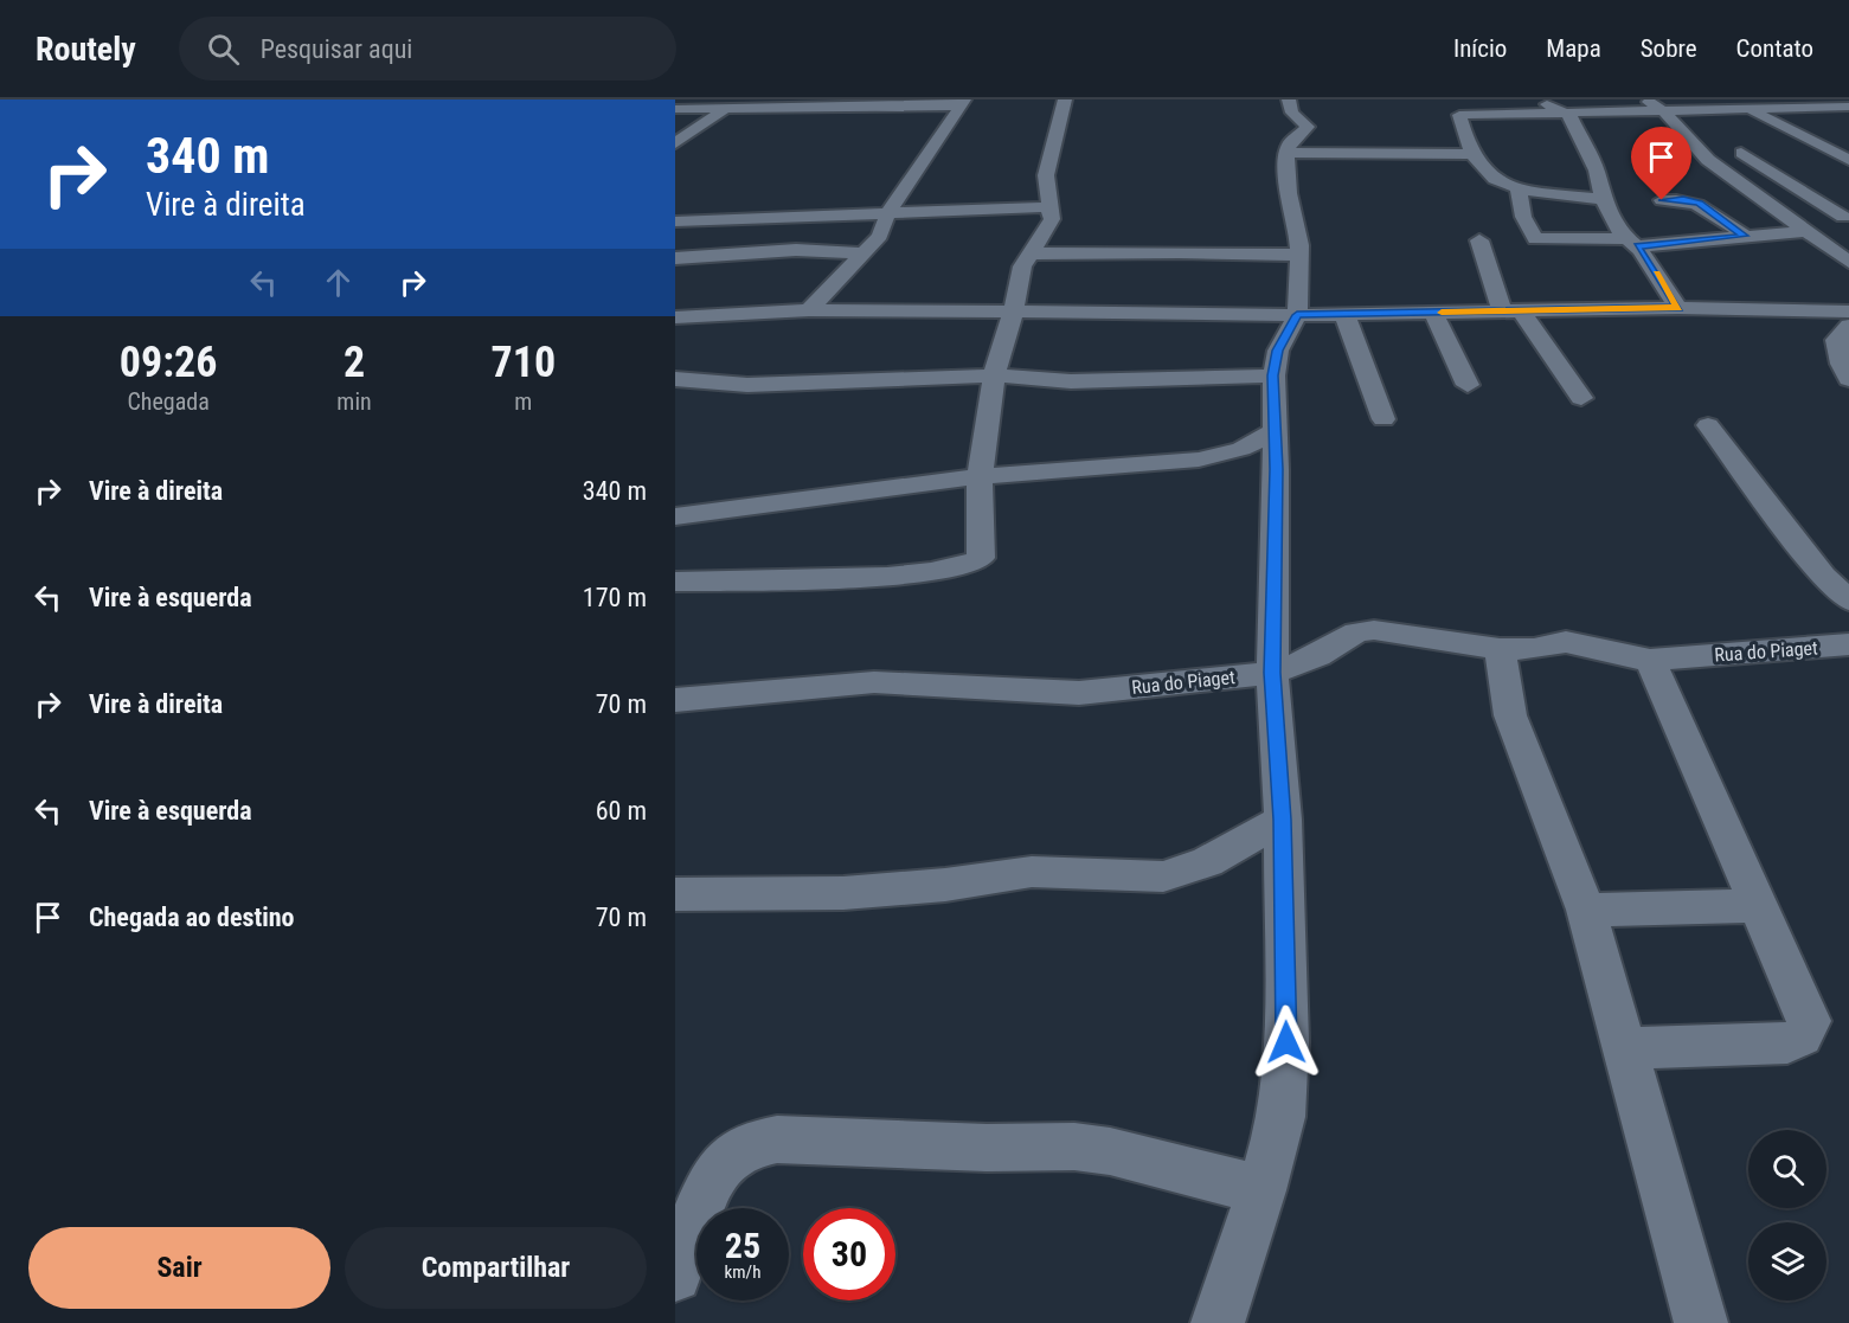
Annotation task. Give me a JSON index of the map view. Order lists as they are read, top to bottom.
{
  "streets": {
    "street": ["Rua do Piaget"]
  },
  "page": {
    "header": "Routely",
    "search": "Pesquisar aqui",
    "nav": [
      "Início",
      "Mapa",
      "Sobre",
      "Contato"
    ],
    "turn": ["340 m", "Vire à direita"],
    "eta": [
      "09:26",
      "Chegada",
      "2",
      "min",
      "710",
      "m"
    ],
    "list": [
      {
        "name": "Vire à direita",
        "value": "340 m"
      },
      {
        "name": "Vire à esquerda",
        "value": "170 m"
      },
      {
        "name": "Vire à direita",
        "value": "70 m"
      },
      {
        "name": "Vire à esquerda",
        "value": "60 m"
      },
      {
        "name": "Chegada ao destino",
        "value": "70 m"
      }
    ],
    "speed": "25 km/h",
    "limit": "30",
    "buttons": ["Sair", "Compartilhar"]
  }
}
